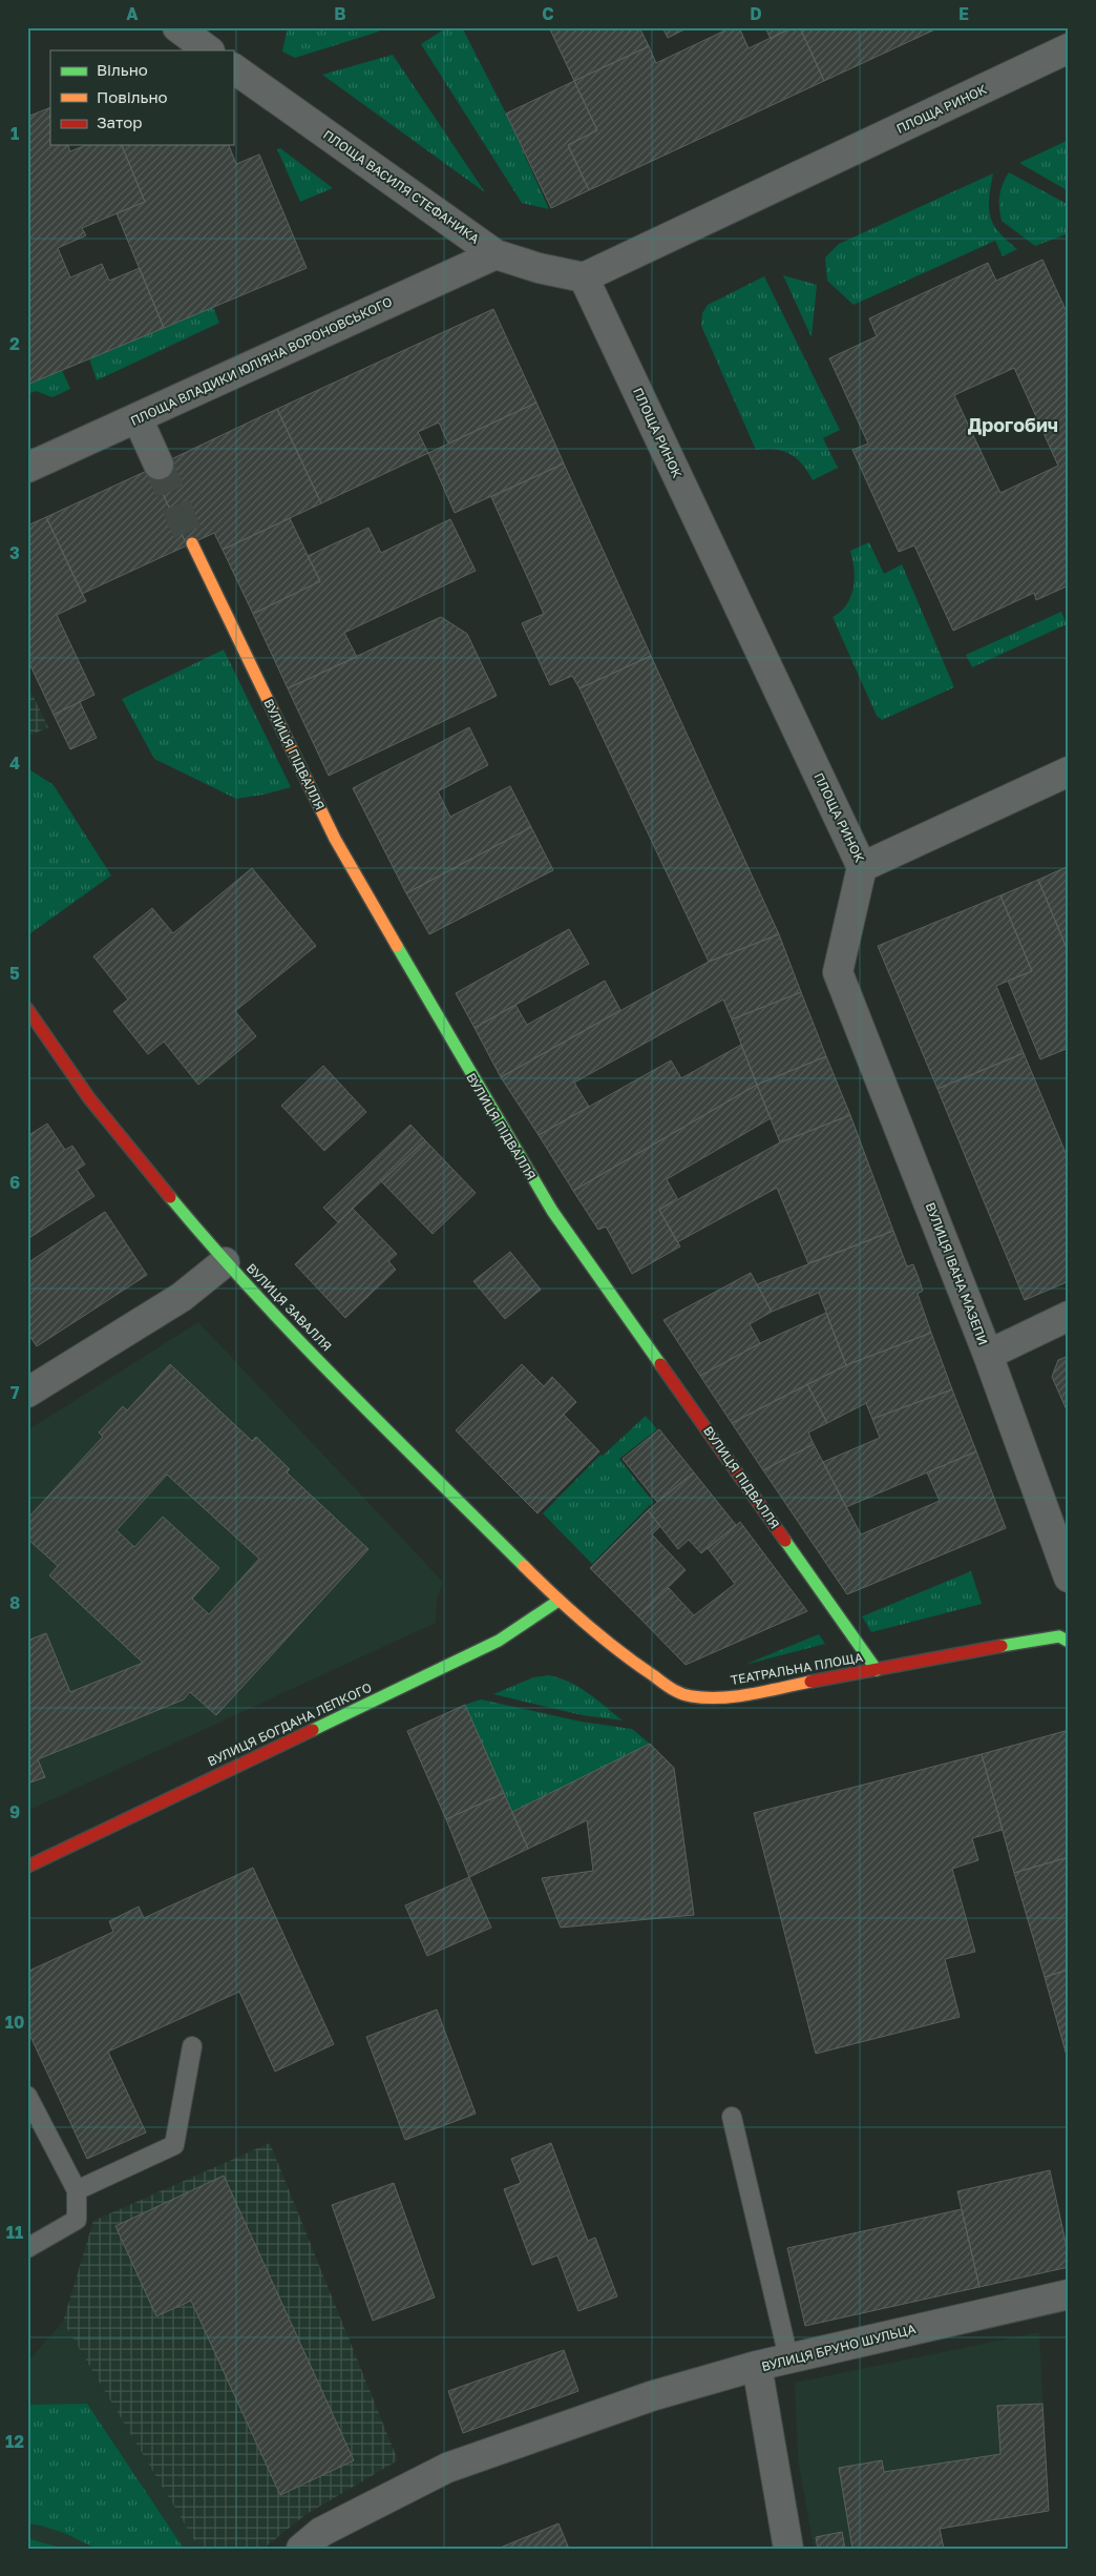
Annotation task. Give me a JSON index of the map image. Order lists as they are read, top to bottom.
{
  "streets": {
    "street": [
      "ПЛОЩА РИНОК",
      "ПЛОЩА ВАСИЛЯ СТЕФАНИКА",
      "ПЛОЩА ВЛАДИКИ ЮЛІЯНА ВОРОНОВСЬКОГО",
      "ВУЛИЦЯ ПІДВАЛЛЯ",
      "ВУЛИЦЯ ІВАНА МАЗЕПИ",
      "ВУЛИЦЯ ЗАВАЛЛЯ",
      "ТЕАТРАЛЬНА ПЛОЩА",
      "ВУЛИЦЯ БОГДАНА ЛЕПКОГО",
      "ВУЛИЦЯ БРУНО ШУЛЬЦА"
    ]
  },
  "crossings": [
    ["ПЛОЩА РИНОК", "ПЛОЩА ВАСИЛЯ СТЕФАНИКА"],
    ["ПЛОЩА РИНОК", "ВУЛИЦЯ ІВАНА МАЗЕПИ"],
    ["ПЛОЩА ВАСИЛЯ СТЕФАНИКА", "ПЛОЩА ВЛАДИКИ ЮЛІЯНА ВОРОНОВСЬКОГО"],
    ["ВУЛИЦЯ ПІДВАЛЛЯ", "ТЕАТРАЛЬНА ПЛОЩА"],
    ["ВУЛИЦЯ ЗАВАЛЛЯ", "ТЕАТРАЛЬНА ПЛОЩА"],
    ["ВУЛИЦЯ ЗАВАЛЛЯ", "ВУЛИЦЯ БОГДАНА ЛЕПКОГО"],
    ["ТЕАТРАЛЬНА ПЛОЩА", "ВУЛИЦЯ БОГДАНА ЛЕПКОГО"]
  ],
  "districts": ["Дрогобич"],
  "legend": ["Вільно", "Повільно", "Затор"],
  "grid": {
    "columns": [
      "A",
      "B",
      "C",
      "D",
      "E"
    ],
    "rows": [
      "1",
      "2",
      "3",
      "4",
      "5",
      "6",
      "7",
      "8",
      "9",
      "10",
      "11",
      "12"
    ]
  }
}
